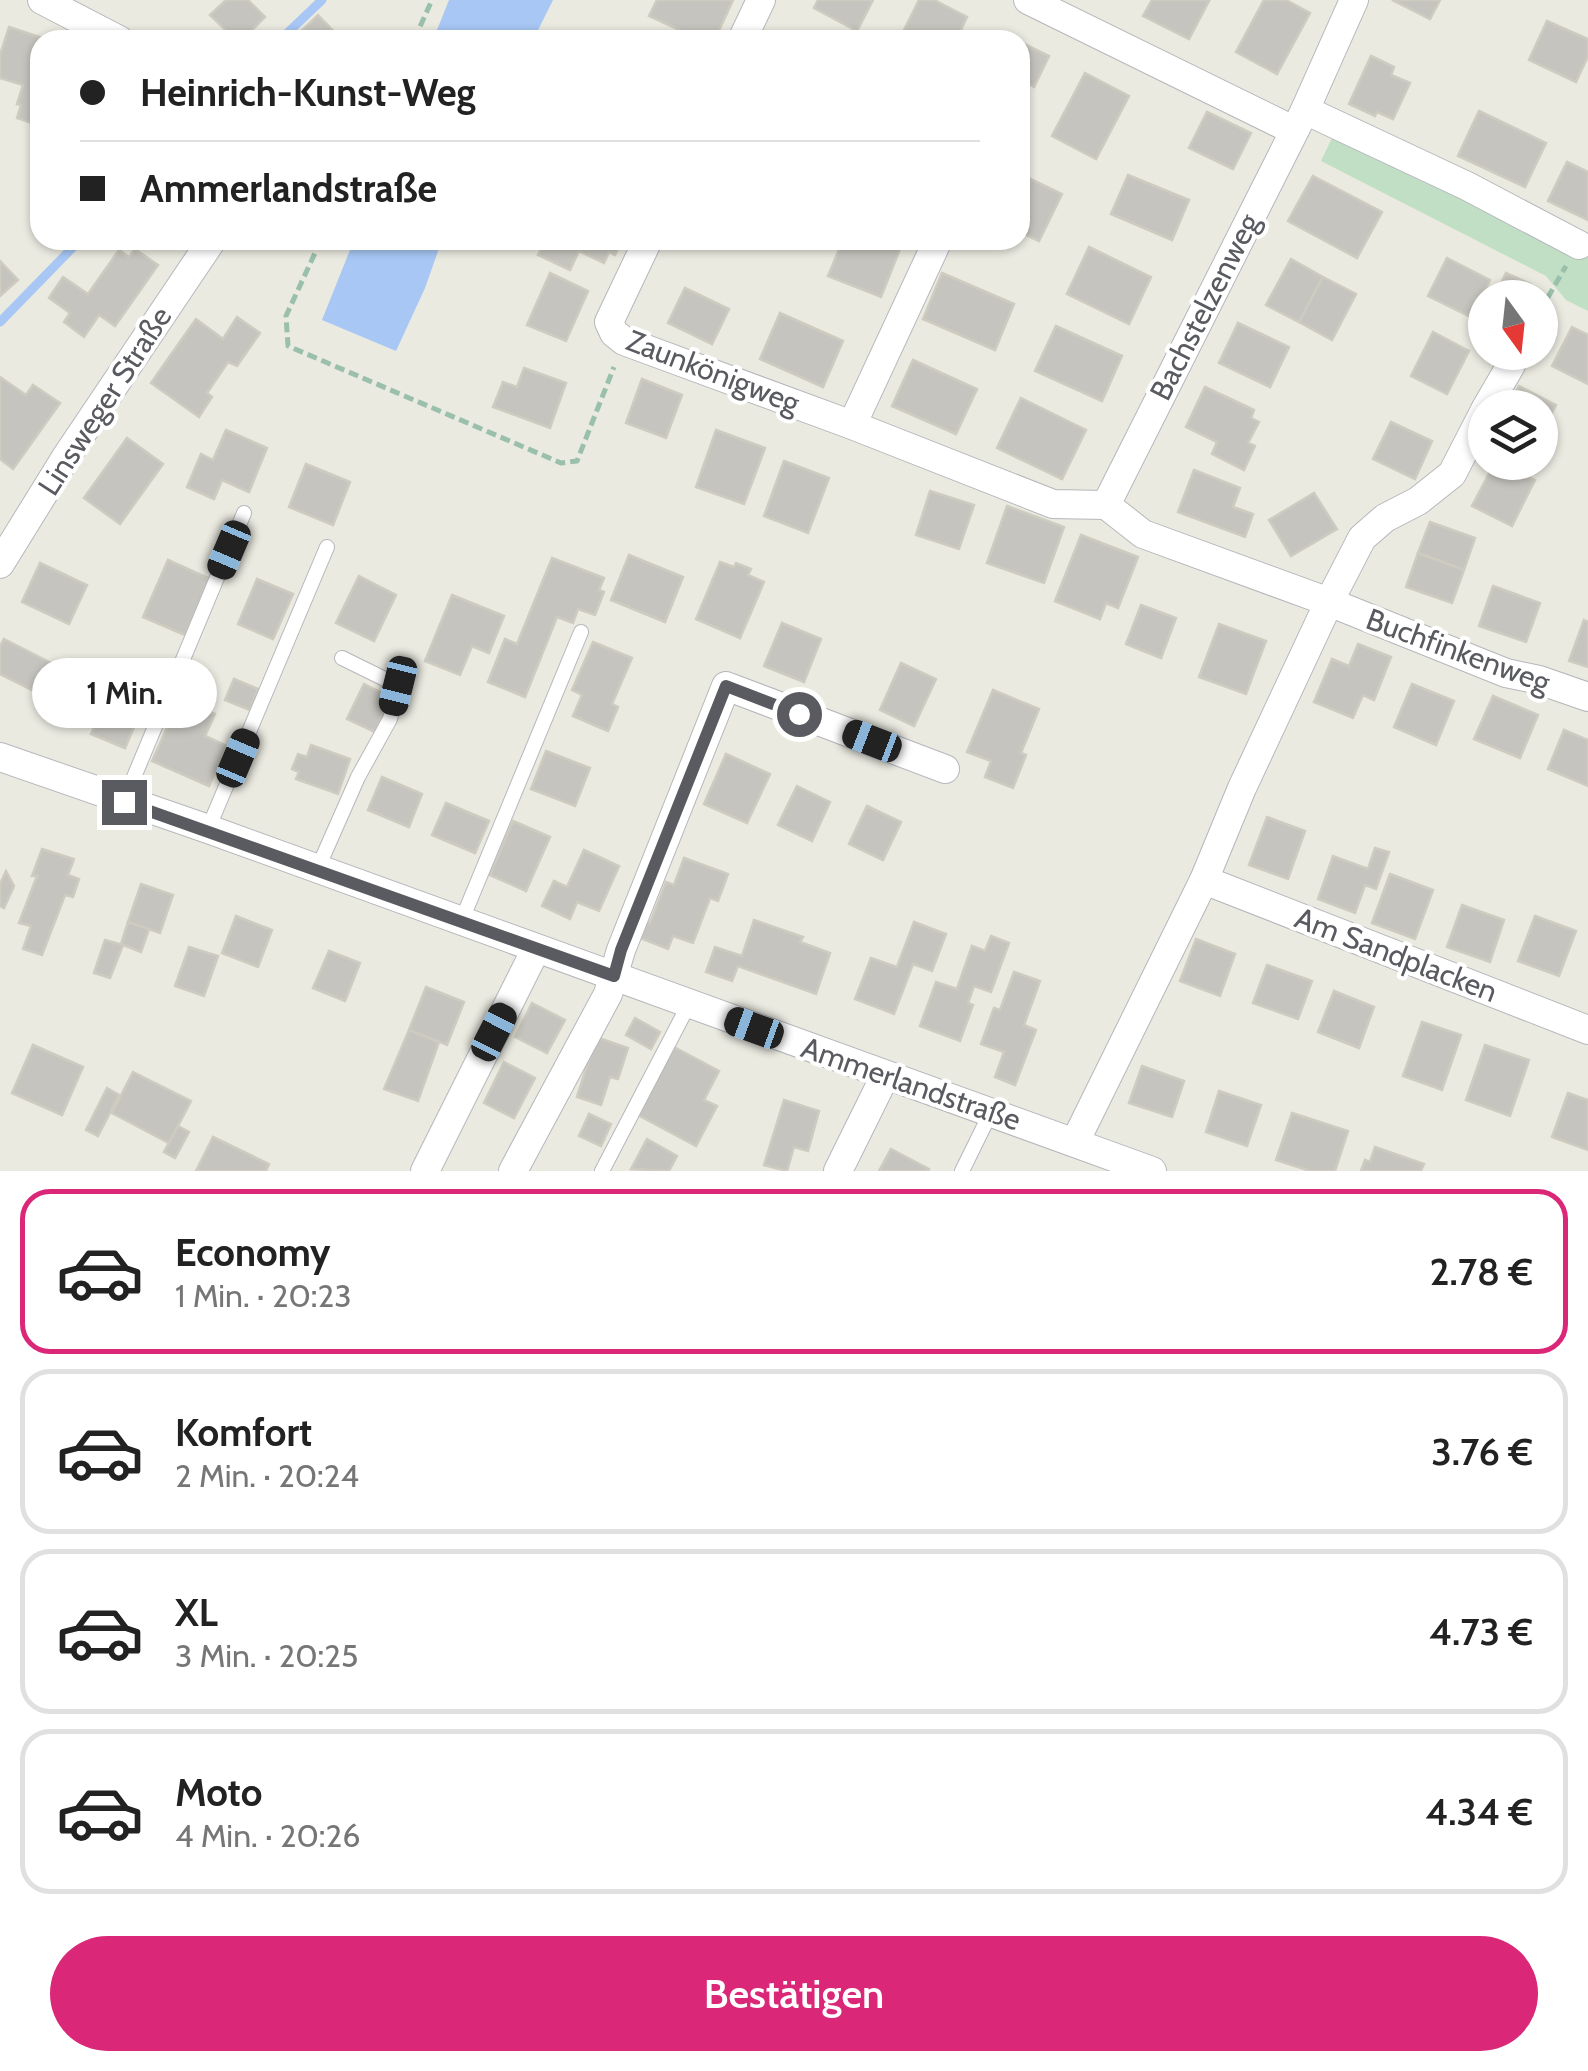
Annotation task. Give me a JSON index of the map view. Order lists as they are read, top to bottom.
{
  "streets": {
    "street": [
      "Bachstelzenweg",
      "Zaunkönigweg",
      "Linsweger Straße",
      "Buchfinkenweg",
      "Am Sandplacken",
      "Ammerlandstraße"
    ]
  },
  "crossings": [
    ["Bachstelzenweg", "Zaunkönigweg"],
    ["Bachstelzenweg", "Buchfinkenweg"],
    ["Zaunkönigweg", "Buchfinkenweg"]
  ],
  "north": "bottom",
  "page": {
    "banner": ["Heinrich-Kunst-Weg", "Ammerlandstraße"],
    "bubble": "1 Min.",
    "list": [
      {
        "name": "Economy",
        "note": "1 Min. · 20:23",
        "value": "2.78 €"
      },
      {
        "name": "Komfort",
        "note": "2 Min. · 20:24",
        "value": "3.76 €"
      },
      {
        "name": "XL",
        "note": "3 Min. · 20:25",
        "value": "4.73 €"
      },
      {
        "name": "Moto",
        "note": "4 Min. · 20:26",
        "value": "4.34 €"
      }
    ],
    "buttons": "Bestätigen"
  }
}
